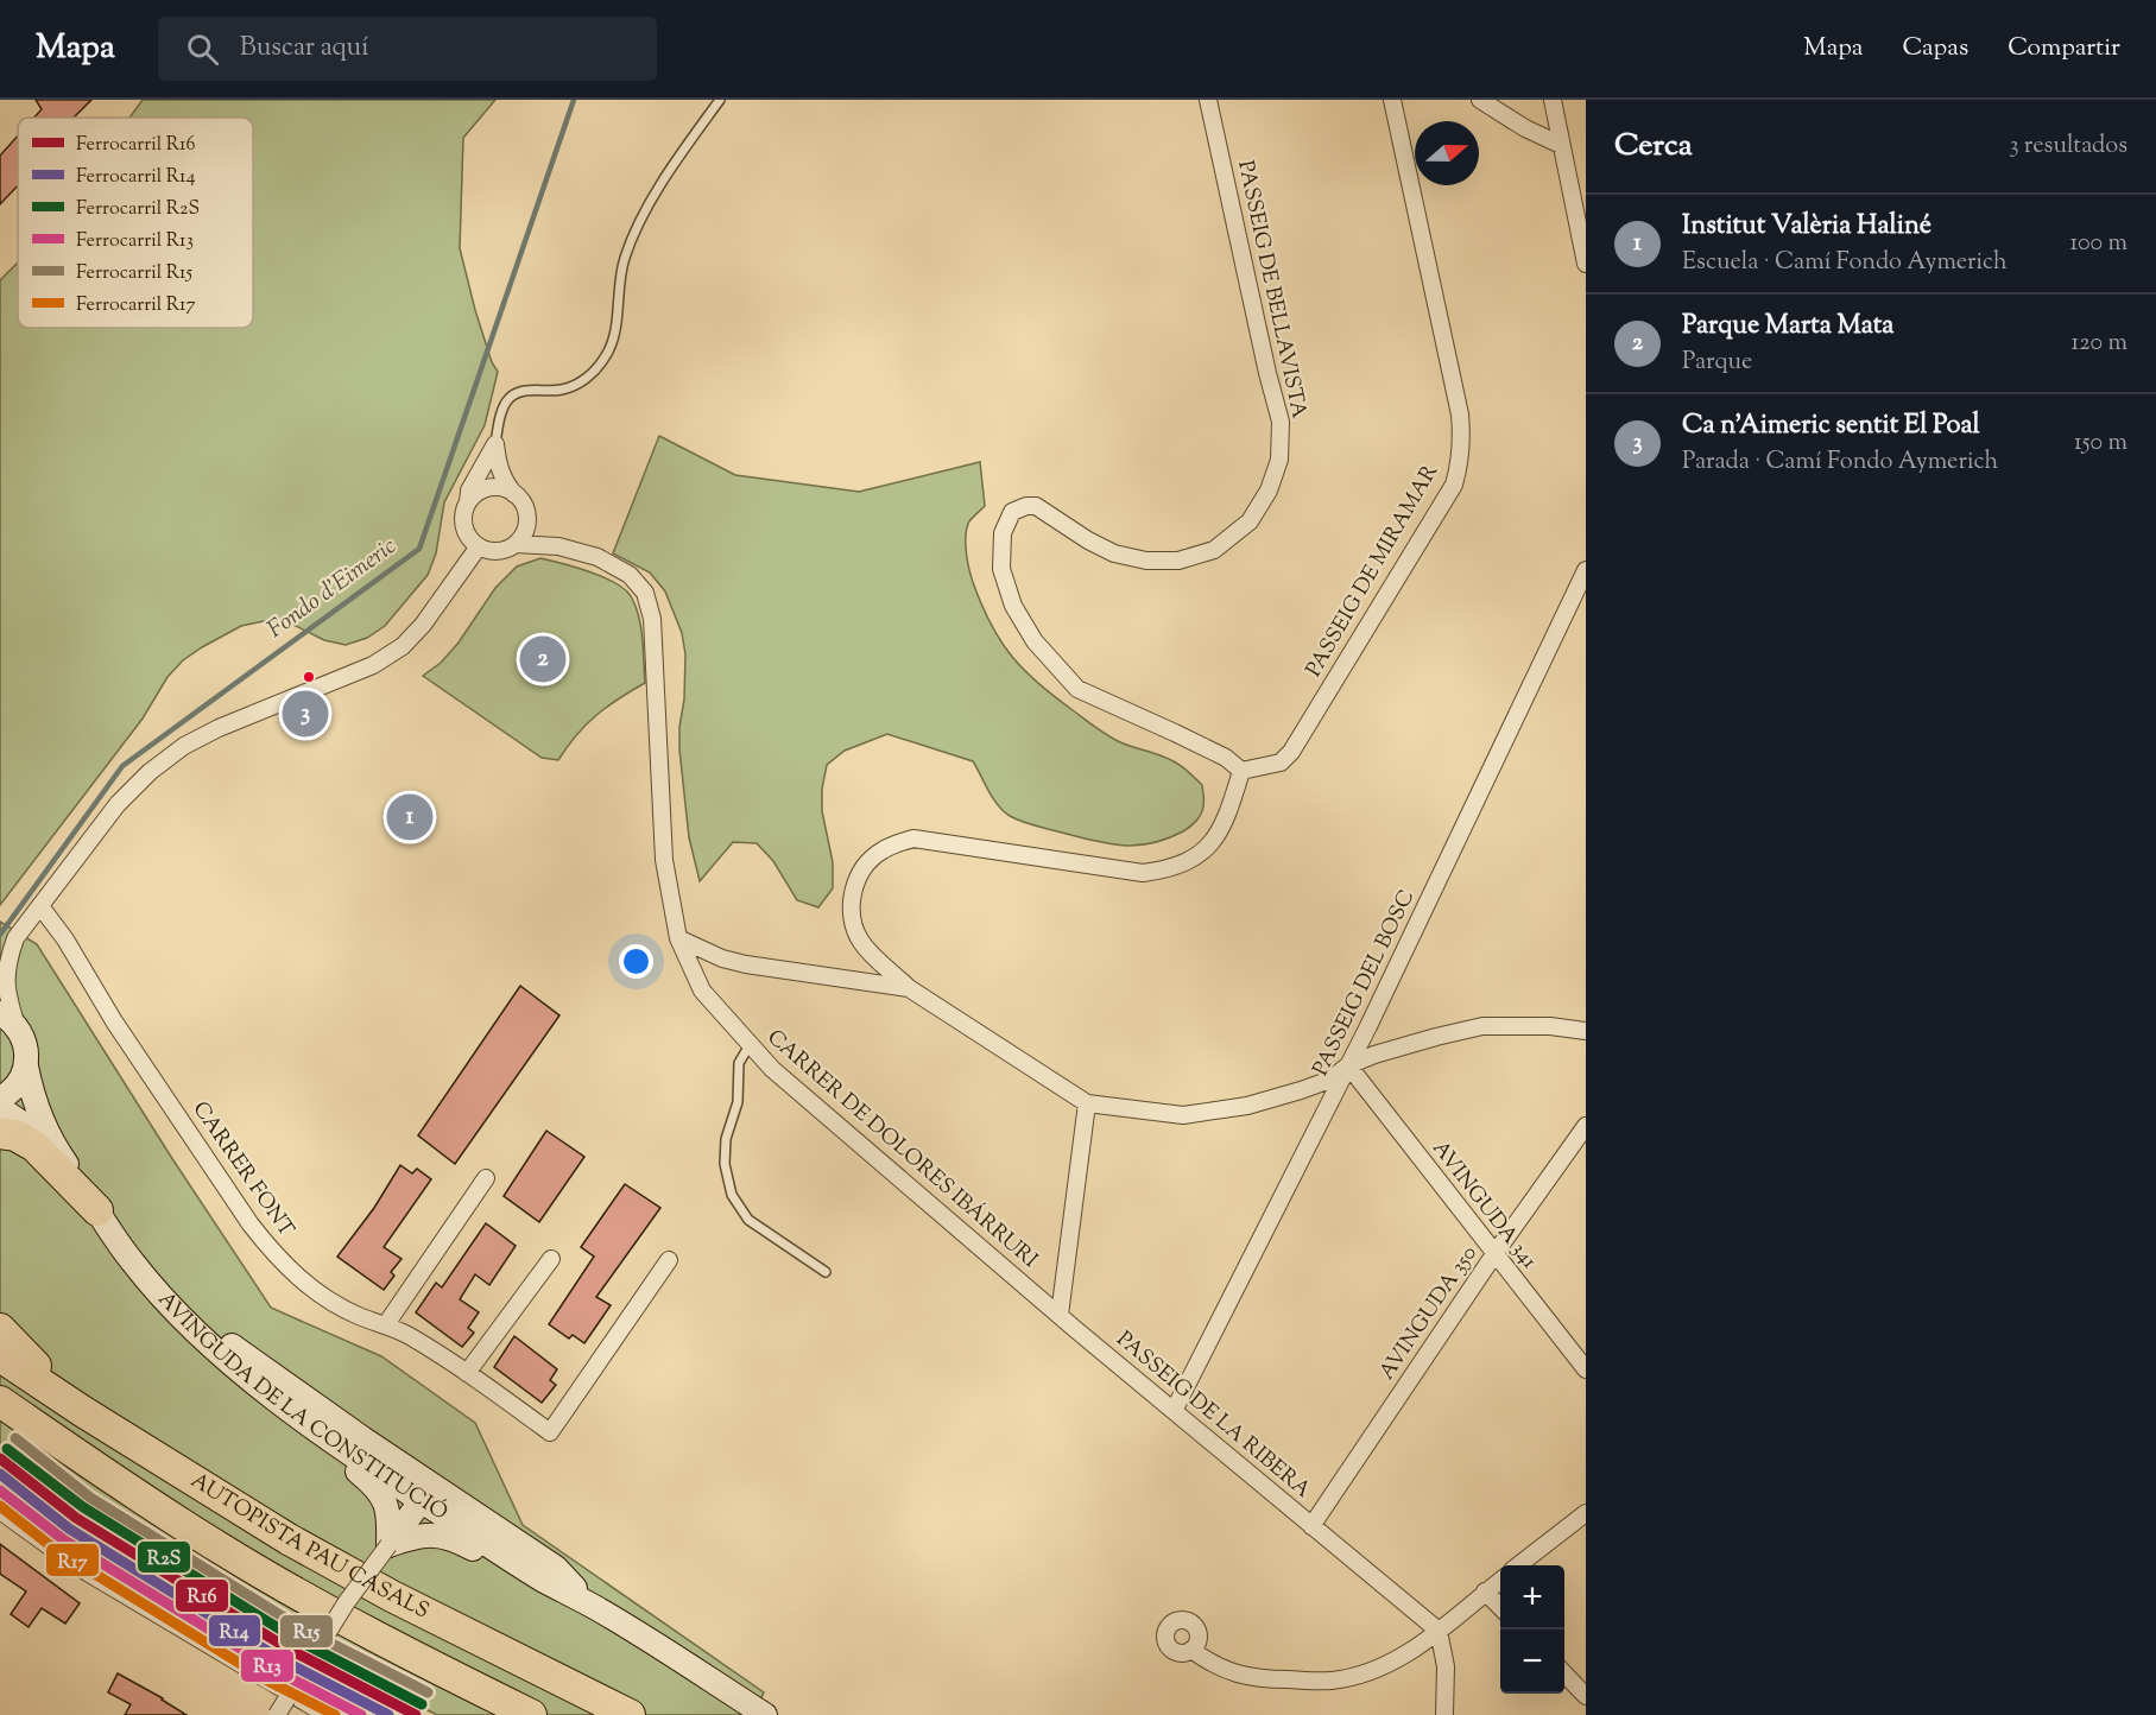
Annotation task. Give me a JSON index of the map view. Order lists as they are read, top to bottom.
{
  "streets": {
    "highway": ["AUTOPISTA PAU CASALS"],
    "street": [
      "PASSEIG DE BELLAVISTA",
      "PASSEIG DE MIRAMAR",
      "PASSEIG DEL BOSC",
      "CARRER DE DOLORES IBÁRRURI",
      "CARRER FONT",
      "AVINGUDA 341",
      "AVINGUDA 350",
      "PASSEIG DE LA RIBERA",
      "AVINGUDA DE LA CONSTITUCIÓ"
    ]
  },
  "crossings": [
    ["PASSEIG DE BELLAVISTA", "PASSEIG DE MIRAMAR"],
    ["PASSEIG DEL BOSC", "AVINGUDA 341"],
    ["PASSEIG DEL BOSC", "PASSEIG DE LA RIBERA"],
    ["CARRER DE DOLORES IBÁRRURI", "PASSEIG DE LA RIBERA"],
    ["AVINGUDA 341", "AVINGUDA 350"],
    ["AVINGUDA 350", "PASSEIG DE LA RIBERA"]
  ],
  "water": ["Fondo d'Eimeric"],
  "lines": [
    "rail line R15",
    "rail line R2S",
    "rail line R16",
    "rail line R14",
    "rail line R13",
    "rail line R17"
  ],
  "legend": [
    "Ferrocarril R16",
    "Ferrocarril R14",
    "Ferrocarril R2S",
    "Ferrocarril R13",
    "Ferrocarril R15",
    "Ferrocarril R17"
  ],
  "north": "right",
  "page": {
    "header": "Mapa",
    "search": "Buscar aquí",
    "nav": ["Mapa", "Capas", "Compartir"],
    "heading": ["Cerca", "3 resultados"],
    "list": [
      {
        "mark": "1",
        "name": "Institut Valèria Haliné",
        "note": "Escuela · Camí Fondo Aymerich",
        "value": "100 m"
      },
      {
        "mark": "2",
        "name": "Parque Marta Mata",
        "note": "Parque",
        "value": "120 m"
      },
      {
        "mark": "3",
        "name": "Ca n'Aimeric sentit El Poal",
        "note": "Parada · Camí Fondo Aymerich",
        "value": "150 m"
      }
    ],
    "pins": ["2", "3", "1"],
    "map_buttons": ["+", "−"]
  }
}
